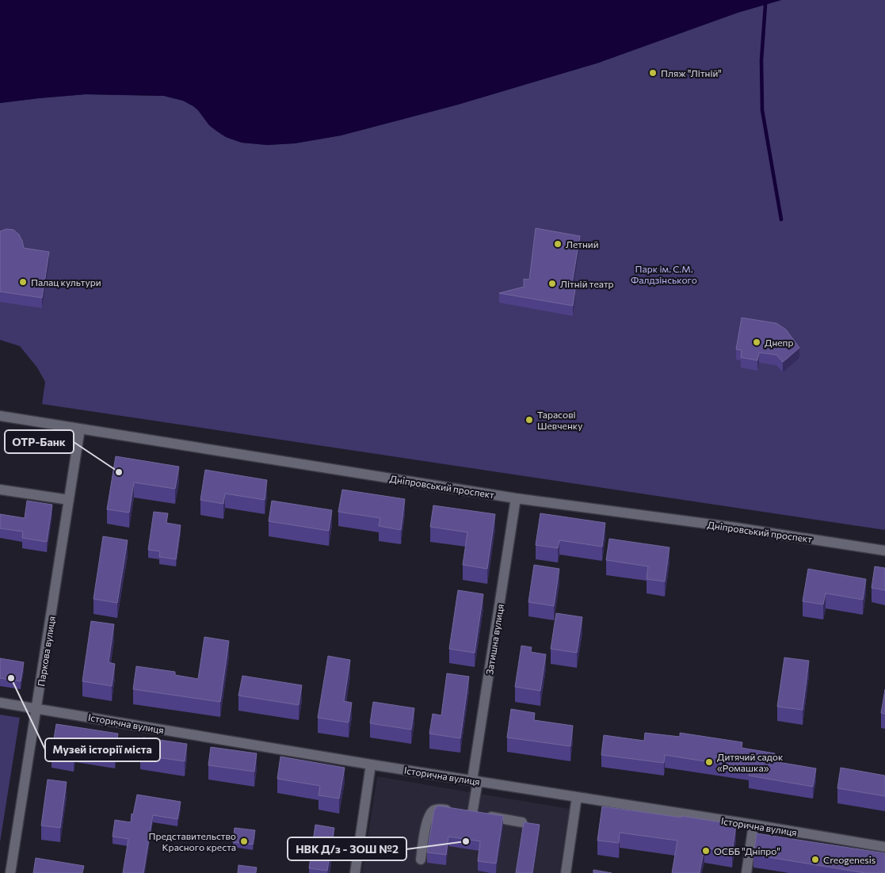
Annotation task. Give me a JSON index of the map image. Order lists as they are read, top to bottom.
{
  "streets": {
    "street": [
      "Дніпровський проспект",
      "Затишна вулиця",
      "Паркова вулиця",
      "Історична вулиця"
    ]
  },
  "crossings": [
    ["Дніпровський проспект", "Затишна вулиця"],
    ["Дніпровський проспект", "Паркова вулиця"],
    ["Затишна вулиця", "Історична вулиця"],
    ["Паркова вулиця", "Історична вулиця"]
  ],
  "parks": ["Парк ім. С.М. Фалдзінського"],
  "places": [
    "Пляж \"Літній\"",
    "Летний",
    "Палац культури",
    "Літній театр",
    "Днепр",
    "Тарасові Шевченку",
    "ОТР-Банк",
    "Музей історії міста",
    "Дитячий садок «Ромашка»",
    "Представительство Красного креста",
    "НВК Д/з - ЗОШ №2",
    "ОСББ \"Днiпро\"",
    "Creogenesis"
  ]
}
